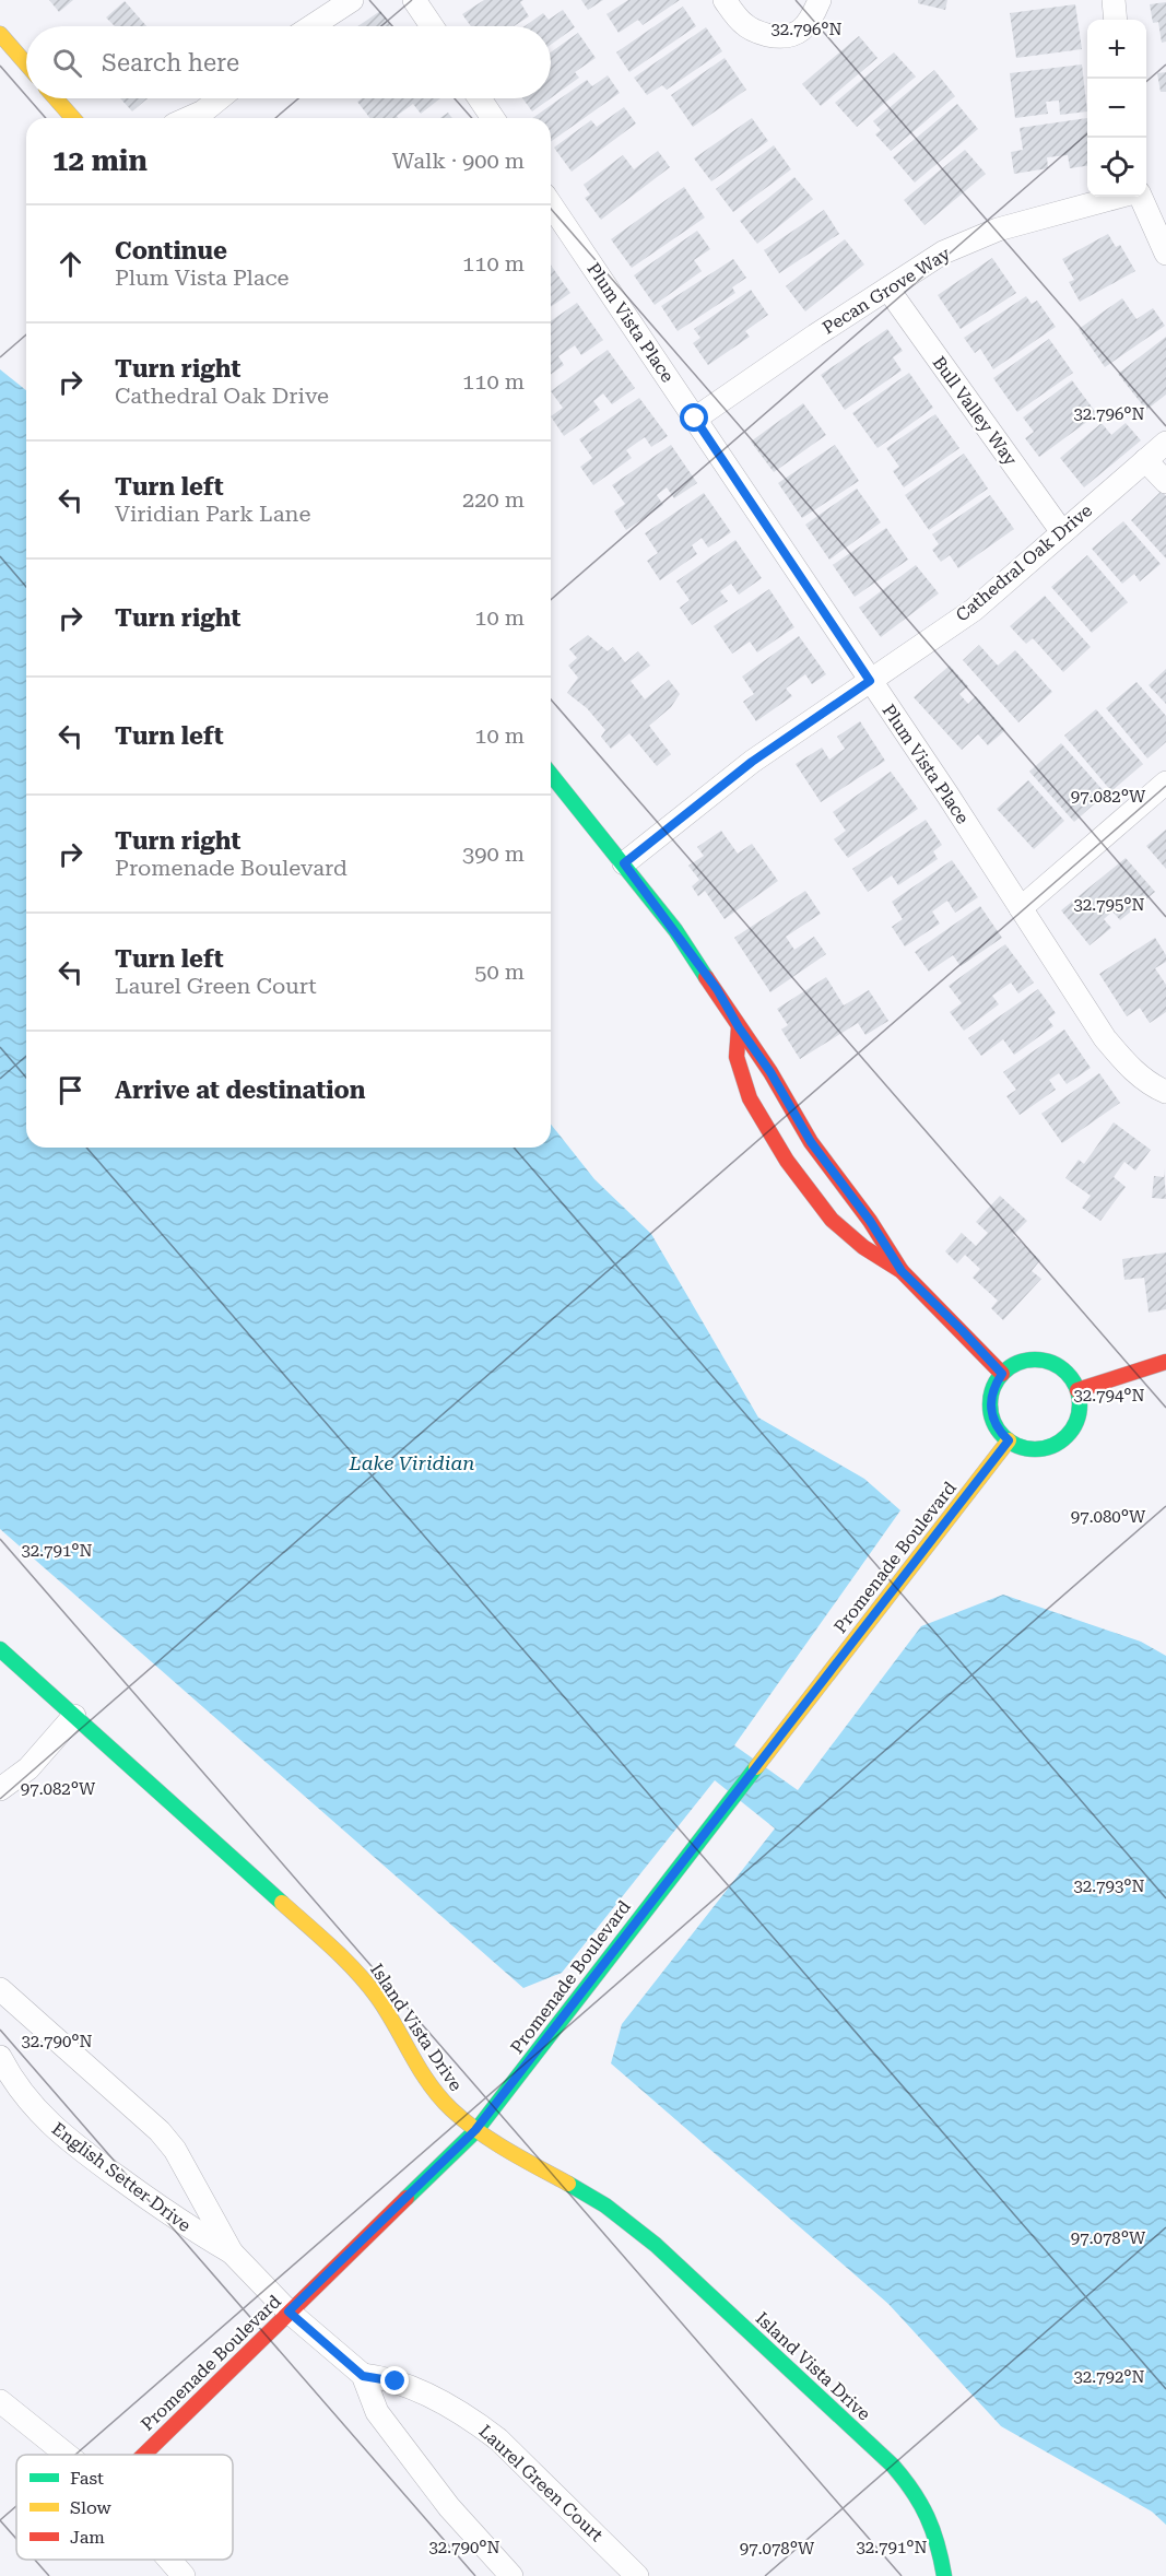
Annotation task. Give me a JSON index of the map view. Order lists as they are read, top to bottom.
{
  "streets": {
    "street": [
      "Pecan Grove Way",
      "Plum Vista Place",
      "Bull Valley Way",
      "Cathedral Oak Drive",
      "Promenade Boulevard",
      "Island Vista Drive",
      "English Setter Drive",
      "Laurel Green Court"
    ]
  },
  "crossings": [
    ["Pecan Grove Way", "Plum Vista Place"],
    ["Pecan Grove Way", "Bull Valley Way"],
    ["Plum Vista Place", "Cathedral Oak Drive"],
    ["Bull Valley Way", "Cathedral Oak Drive"],
    ["Promenade Boulevard", "Island Vista Drive"],
    ["Promenade Boulevard", "English Setter Drive"]
  ],
  "water": ["Lake Viridian"],
  "legend": ["Fast", "Slow", "Jam"],
  "page": {
    "map_buttons": ["+", "−"],
    "search": "Search here",
    "heading": ["12 min", "Walk · 900 m"],
    "list": [
      ["Continue", "Plum Vista Place", "110 m"],
      ["Turn right", "Cathedral Oak Drive", "110 m"],
      ["Turn left", "Viridian Park Lane", "220 m"],
      ["Turn right", "10 m"],
      ["Turn left", "10 m"],
      ["Turn right", "Promenade Boulevard", "390 m"],
      ["Turn left", "Laurel Green Court", "50 m"],
      "Arrive at destination"
    ]
  },
  "coordinates": [
    "32.796°N",
    "97.082°W",
    "32.795°N",
    "32.794°N",
    "97.080°W",
    "32.791°N",
    "32.793°N",
    "32.790°N",
    "97.078°W",
    "32.792°N"
  ]
}
